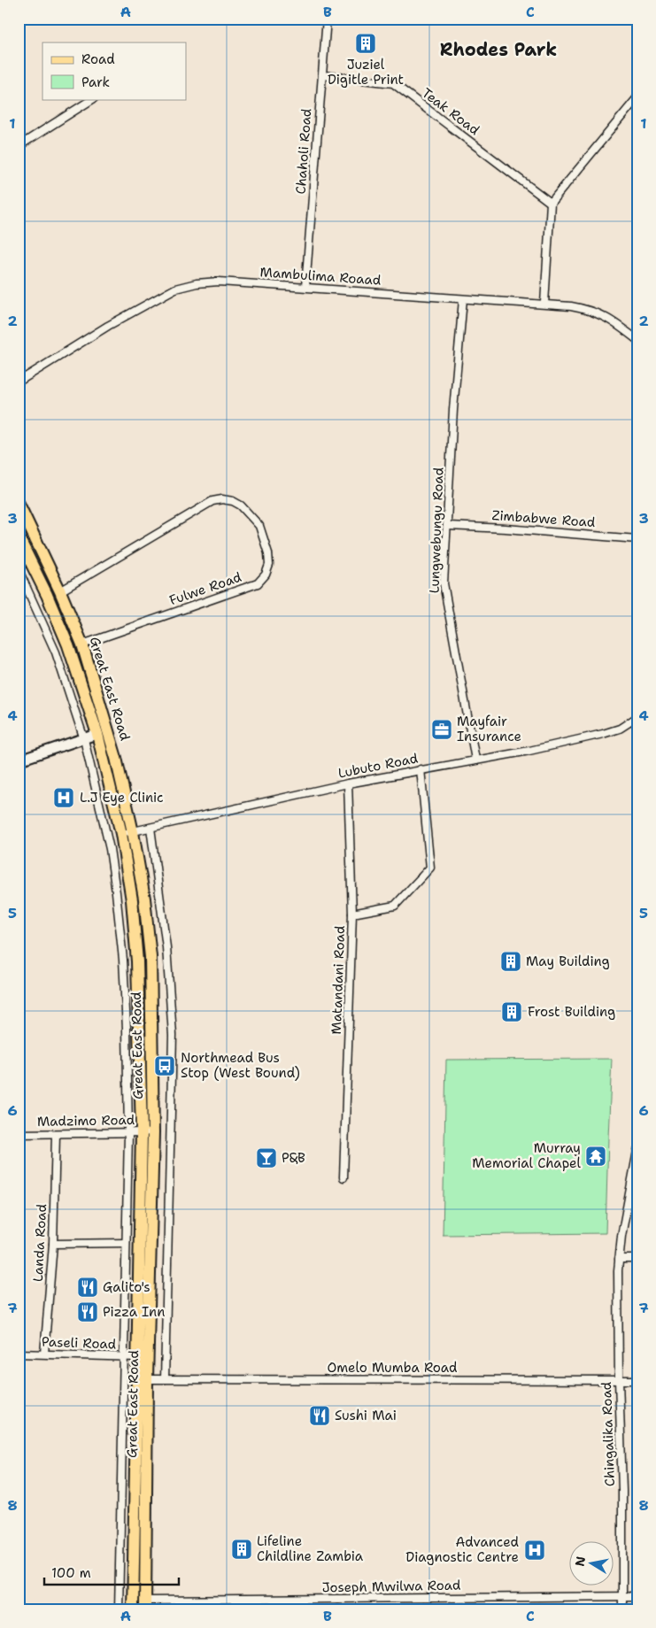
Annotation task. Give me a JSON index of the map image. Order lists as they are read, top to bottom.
{
  "streets": {
    "main road": ["Great East Road"],
    "street": [
      "Teak Road",
      "Chaholi Road",
      "Mambulima Roaad",
      "Zimbabwe Road",
      "Lungwebungu Road",
      "Fulwe Road",
      "Lubuto Road",
      "Matandani Road",
      "Madzimo Road",
      "Landa Road",
      "Paseli Road",
      "Omelo Mumba Road",
      "Chingalika Road",
      "Joseph Mwilwa Road"
    ]
  },
  "crossings": [
    ["Teak Road", "Chaholi Road"],
    ["Chaholi Road", "Mambulima Roaad"],
    ["Mambulima Roaad", "Lungwebungu Road"],
    ["Zimbabwe Road", "Lungwebungu Road"],
    ["Lungwebungu Road", "Lubuto Road"],
    ["Fulwe Road", "Great East Road"],
    ["Great East Road", "Lubuto Road"],
    ["Great East Road", "Madzimo Road"],
    ["Great East Road", "Paseli Road"],
    ["Great East Road", "Omelo Mumba Road"],
    ["Great East Road", "Joseph Mwilwa Road"],
    ["Lubuto Road", "Matandani Road"],
    ["Madzimo Road", "Landa Road"],
    ["Landa Road", "Paseli Road"],
    ["Omelo Mumba Road", "Chingalika Road"],
    ["Chingalika Road", "Joseph Mwilwa Road"]
  ],
  "districts": ["Rhodes Park"],
  "places": {
    "building": [
      "Juziel Digitle Print",
      "May Building",
      "Frost Building",
      "Lifeline Childline Zambia"
    ],
    "office": ["Mayfair Insurance"],
    "hospital": ["L.J Eye Clinic", "Advanced Diagnostic Centre"],
    "bus stop": ["Northmead Bus Stop (West Bound)"],
    "temple": ["Murray Memorial Chapel"],
    "bar": ["P&B"],
    "restaurant": ["Galito's", "Pizza Inn", "Sushi Mai"]
  },
  "legend": ["Road", "Park"],
  "scale_bar": "100 m",
  "north": "left",
  "grid": {
    "columns": ["A", "B", "C"],
    "rows": [
      "1",
      "2",
      "3",
      "4",
      "5",
      "6",
      "7",
      "8"
    ]
  }
}
